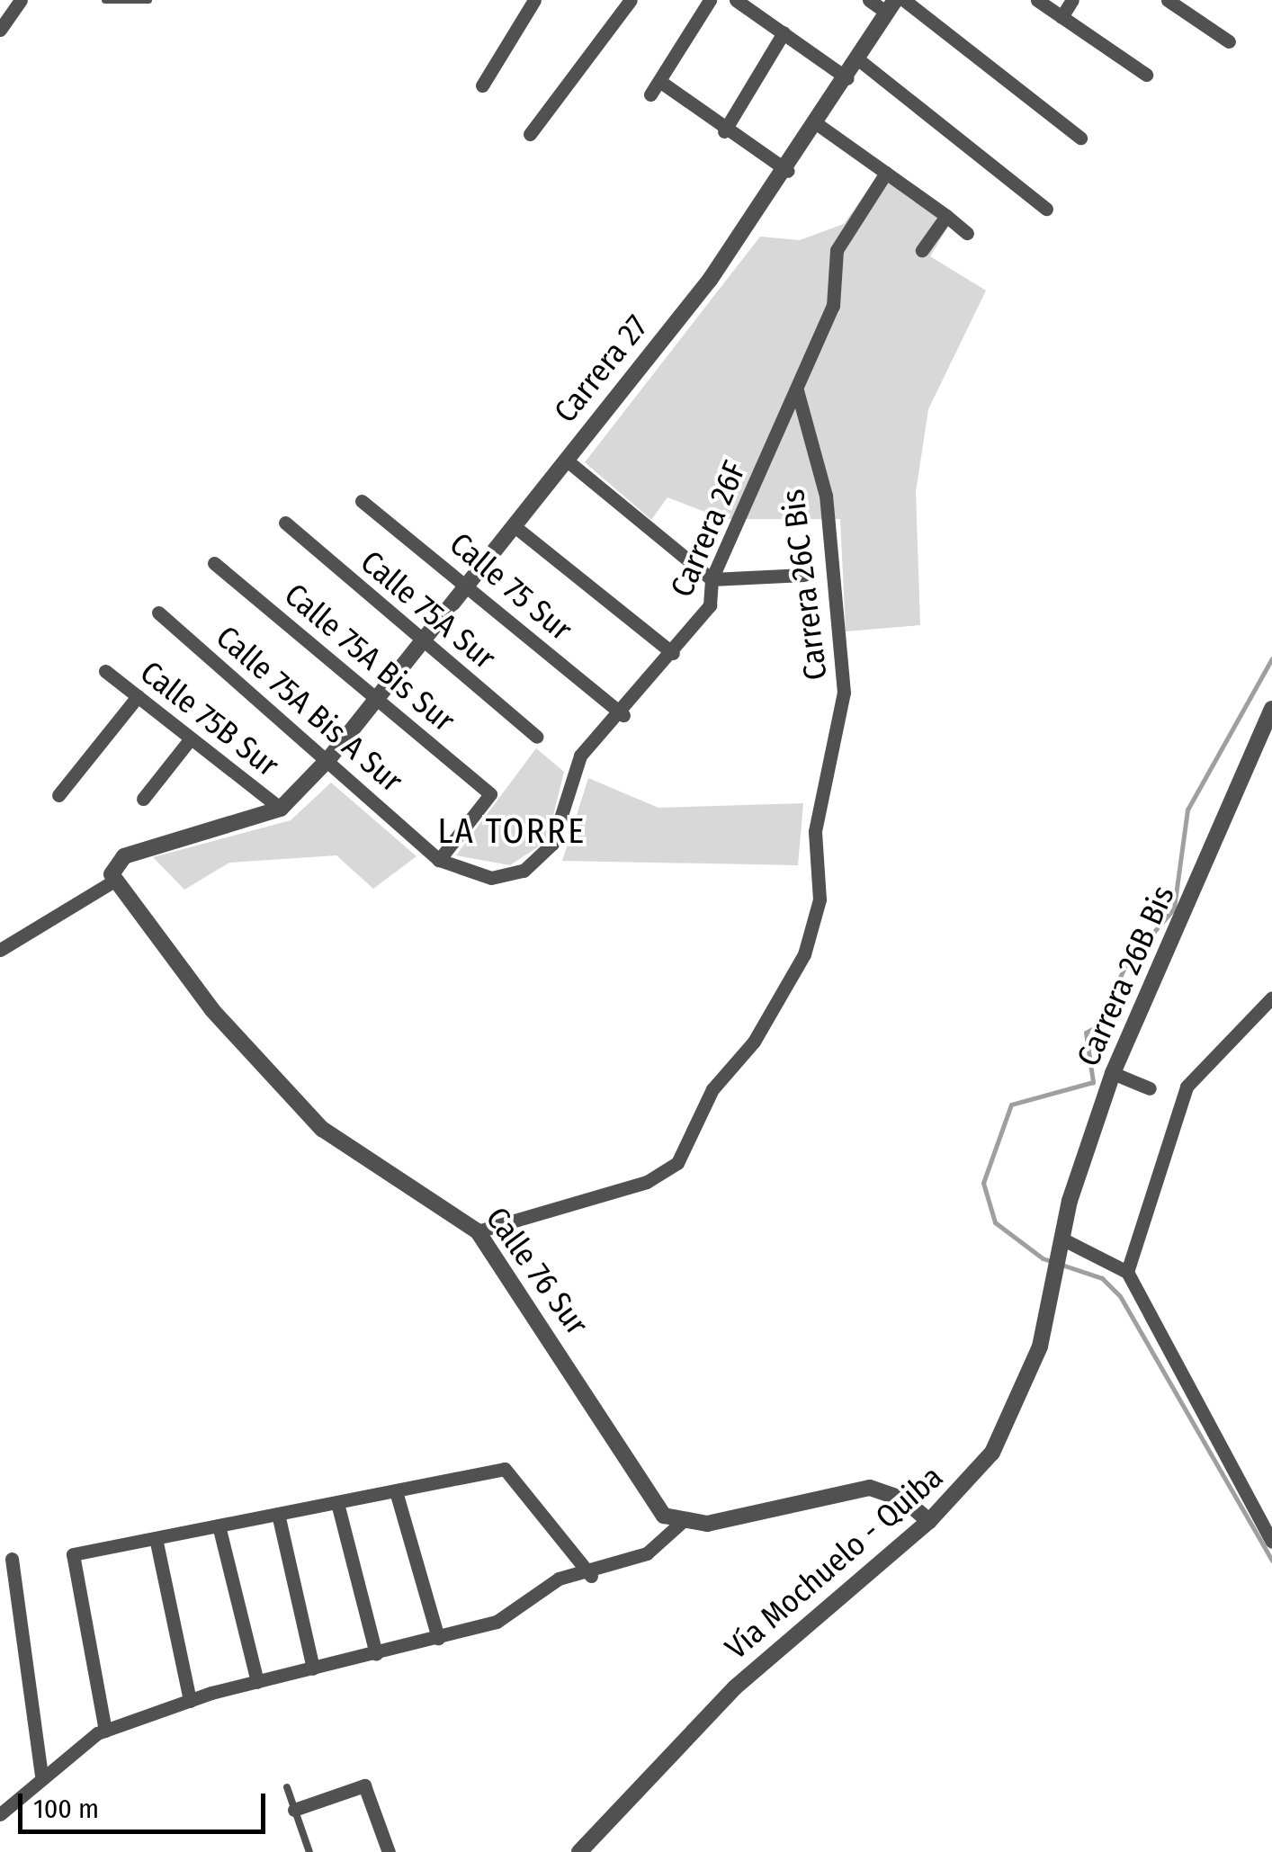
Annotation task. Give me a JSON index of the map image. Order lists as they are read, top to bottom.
{
  "streets": {
    "street": [
      "Carrera 27",
      "Carrera 26F",
      "Carrera 26C Bis",
      "Calle 75 Sur",
      "Calle 75A Sur",
      "Calle 75A Bis Sur",
      "Calle 75A Bis A Sur",
      "Calle 75B Sur",
      "Carrera 26B Bis",
      "Calle 76 Sur",
      "Vía Mochuelo - Quiba"
    ]
  },
  "crossings": [
    ["Carrera 27", "Calle 75 Sur"],
    ["Carrera 27", "Calle 75A Sur"],
    ["Carrera 27", "Calle 75A Bis Sur"],
    ["Carrera 27", "Calle 75A Bis A Sur"],
    ["Carrera 27", "Calle 75B Sur"],
    ["Carrera 26F", "Carrera 26C Bis"],
    ["Carrera 26F", "Calle 75 Sur"],
    ["Carrera 26F", "Calle 75A Bis A Sur"],
    ["Carrera 26C Bis", "Calle 76 Sur"],
    ["Calle 75A Bis Sur", "Calle 75A Bis A Sur"],
    ["Carrera 26B Bis", "Vía Mochuelo - Quiba"]
  ],
  "districts": ["LA TORRE"],
  "scale_bar": "100 m"
}
